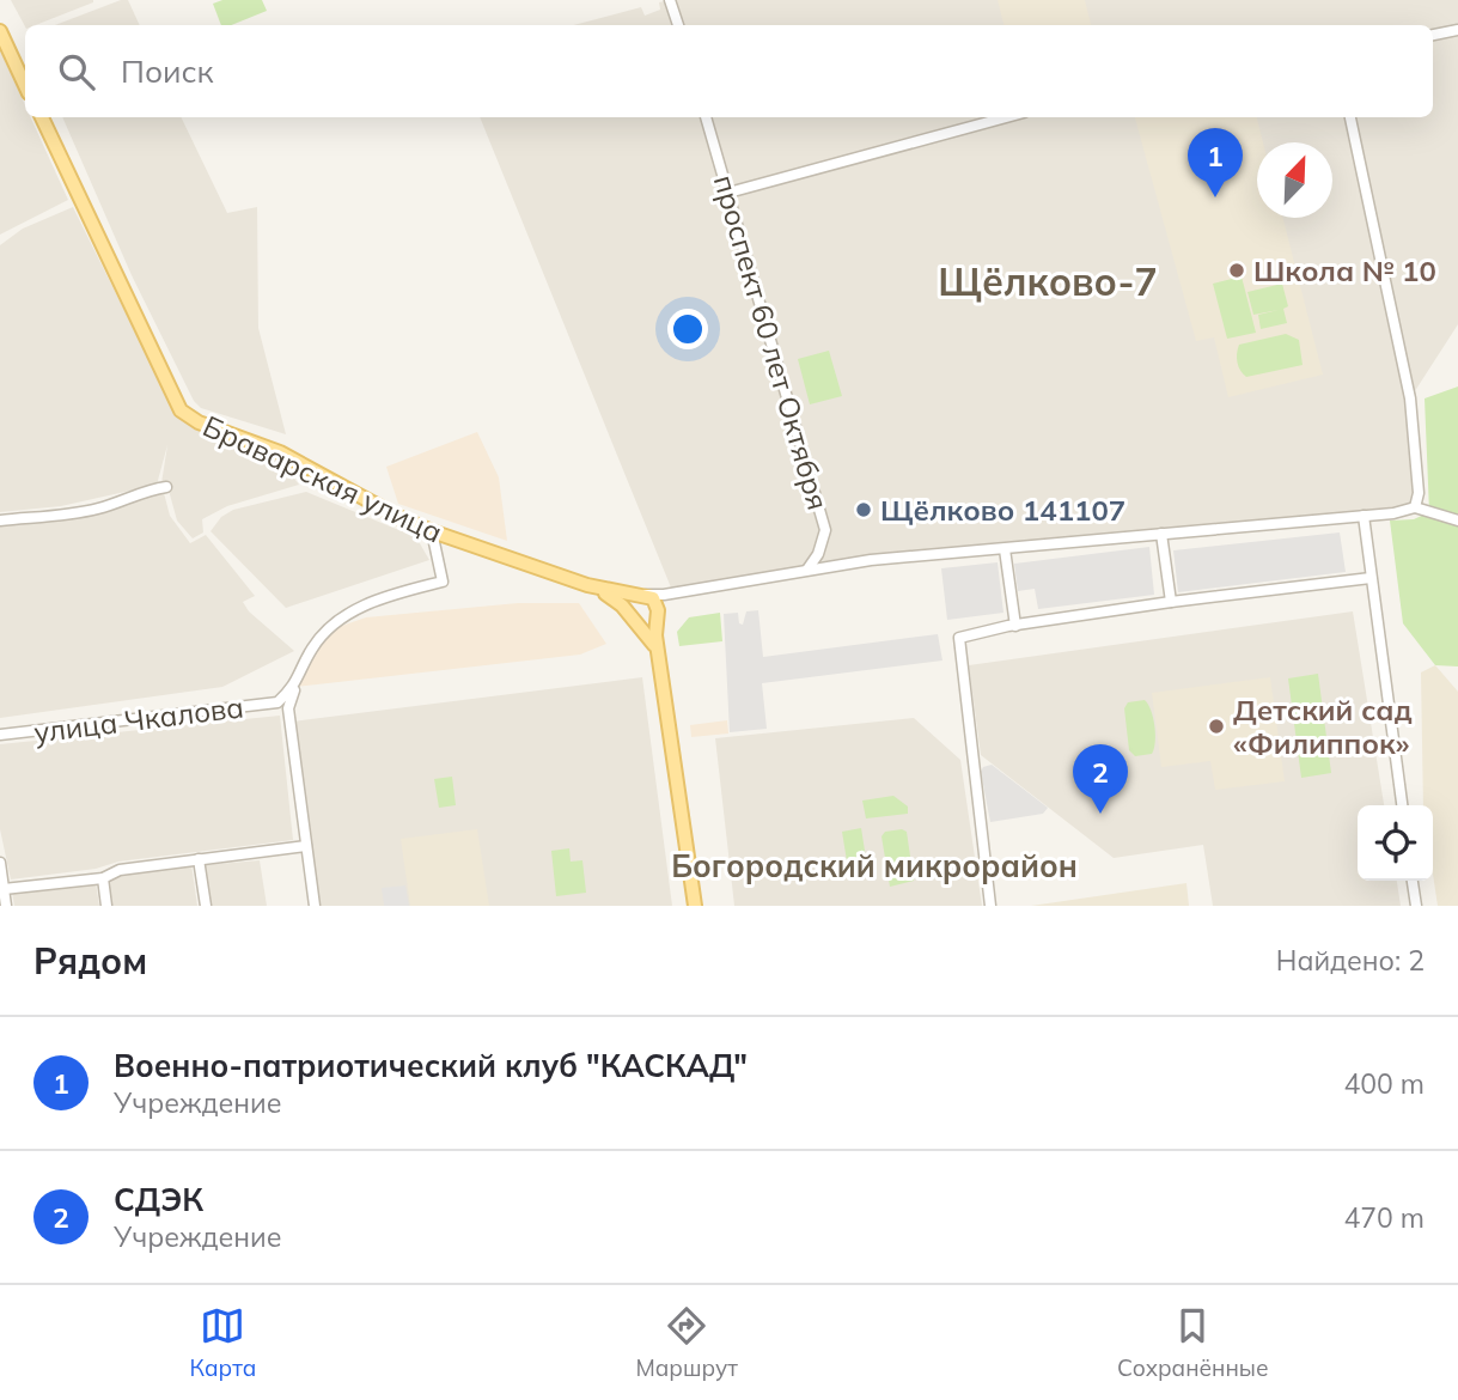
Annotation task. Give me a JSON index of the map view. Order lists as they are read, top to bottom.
{
  "streets": {
    "main road": ["Браварская улица"],
    "street": ["проспект 60 лет Октября", "улица Чкалова"]
  },
  "districts": ["Щёлково-7", "Богородский микрорайон"],
  "places": ["Школа № 10", "Щёлково 141107", "Детский сад «Филиппок»"],
  "north": "top right",
  "page": {
    "search": "Поиск",
    "pins": ["1", "2"],
    "heading": ["Рядом", "Найдено: 2"],
    "list": [
      {
        "mark": "1",
        "name": "Военно-патриотический клуб \"КАСКАД\"",
        "note": "Учреждение",
        "value": "400 m"
      },
      {
        "mark": "2",
        "name": "СДЭК",
        "note": "Учреждение",
        "value": "470 m"
      }
    ],
    "nav": ["Карта", "Маршрут", "Сохранённые"]
  }
}
